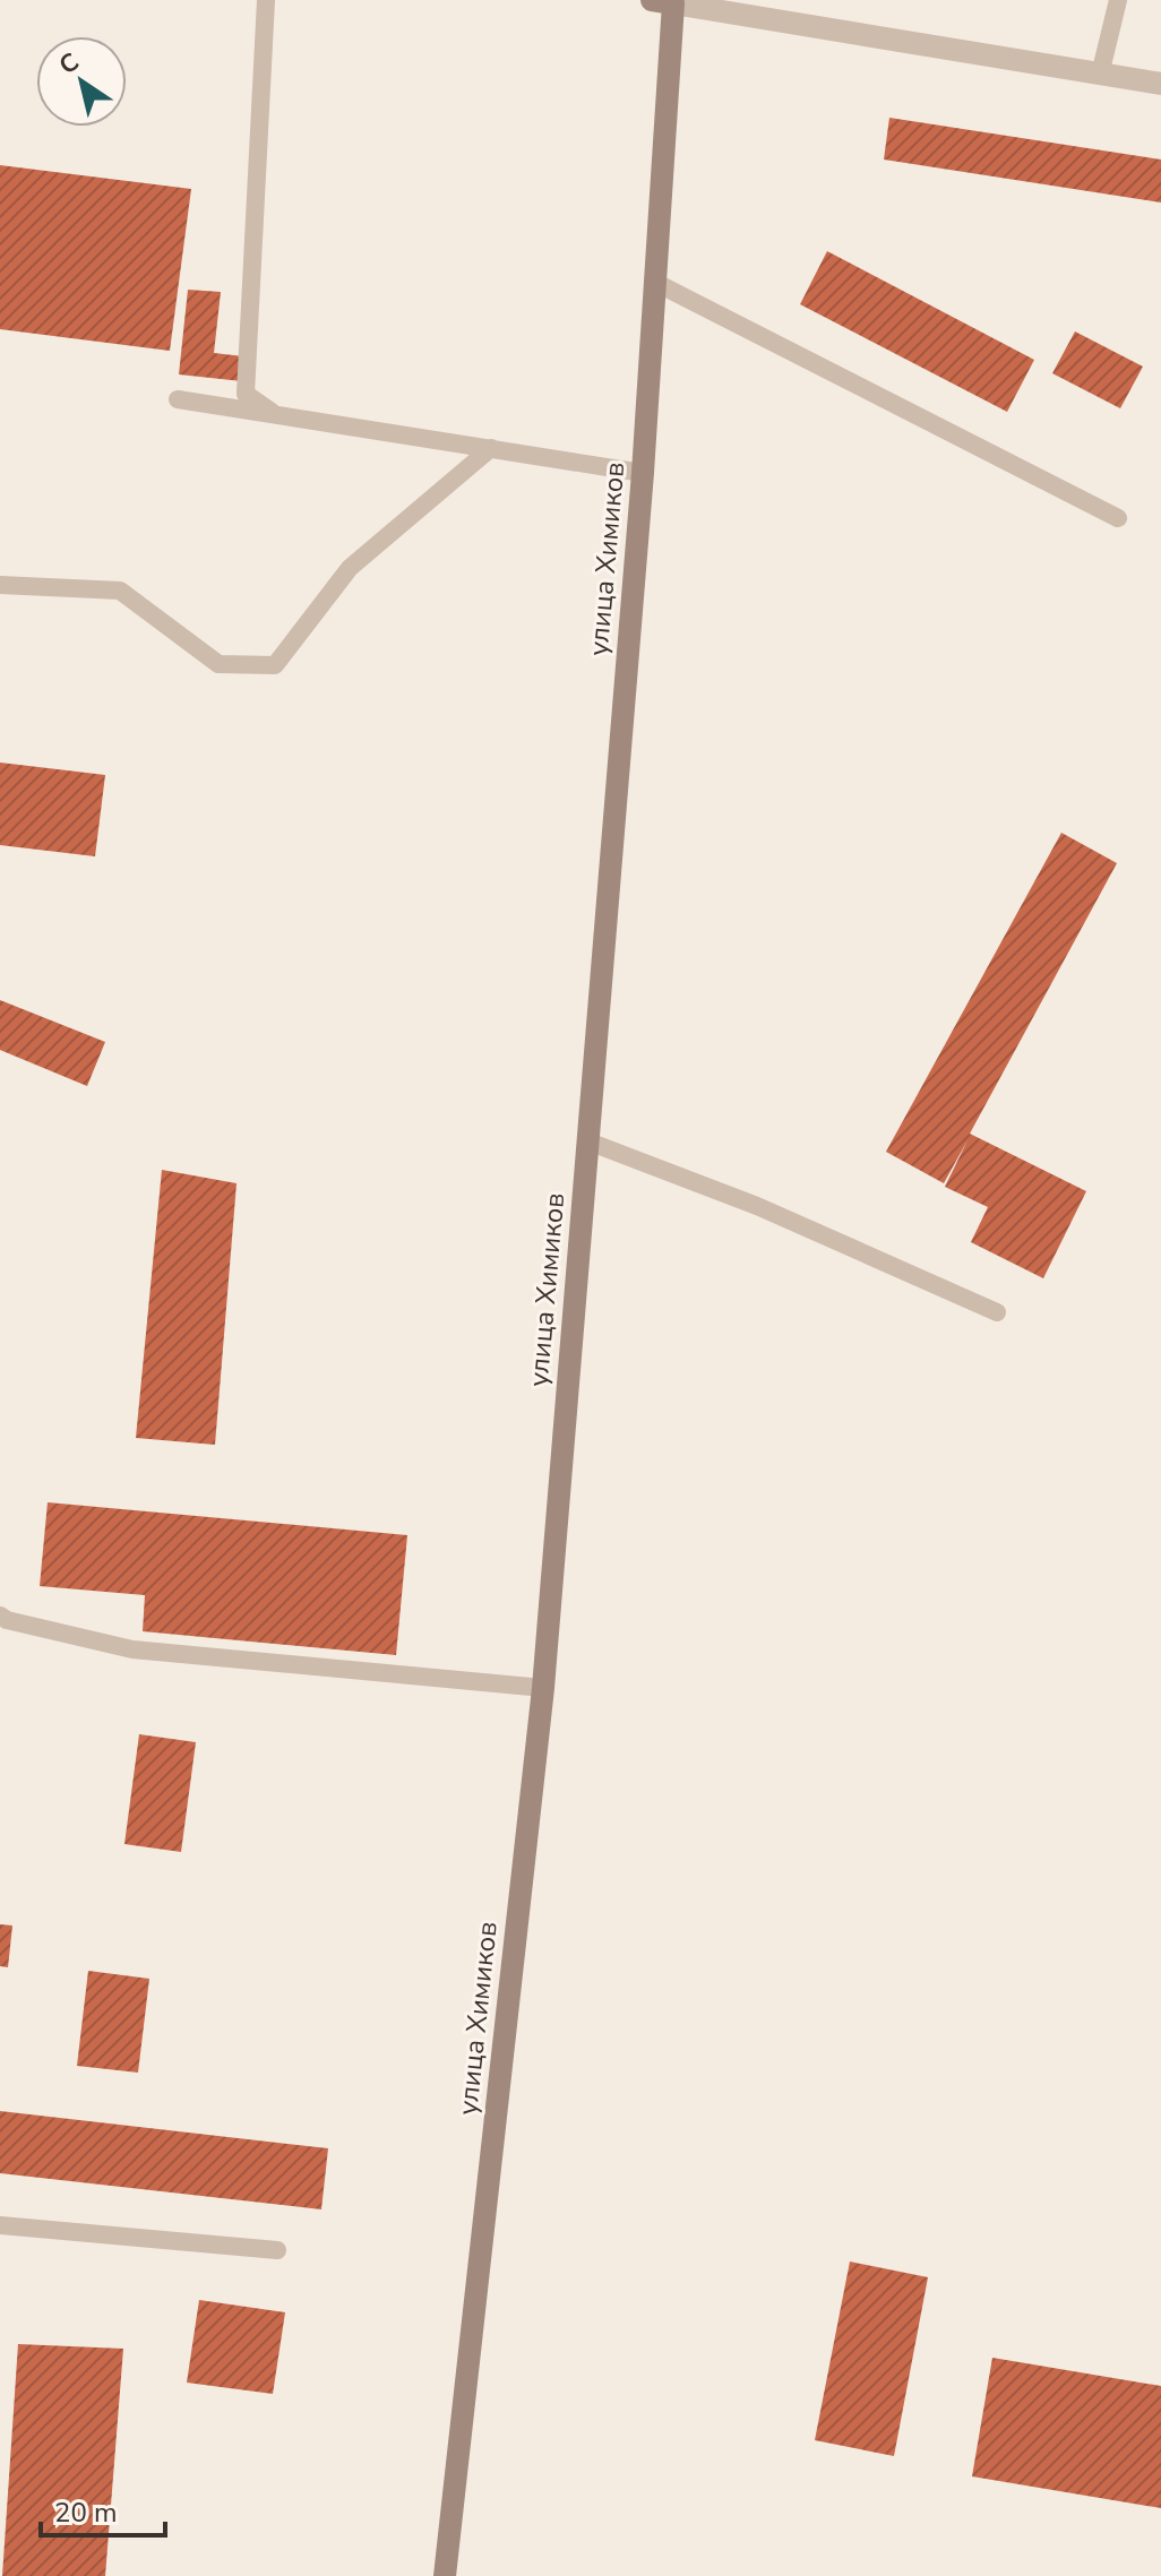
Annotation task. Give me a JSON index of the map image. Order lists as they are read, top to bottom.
{
  "streets": {
    "main road": ["улица Химиков"]
  },
  "scale_bar": "20 m",
  "north": "top left"
}
